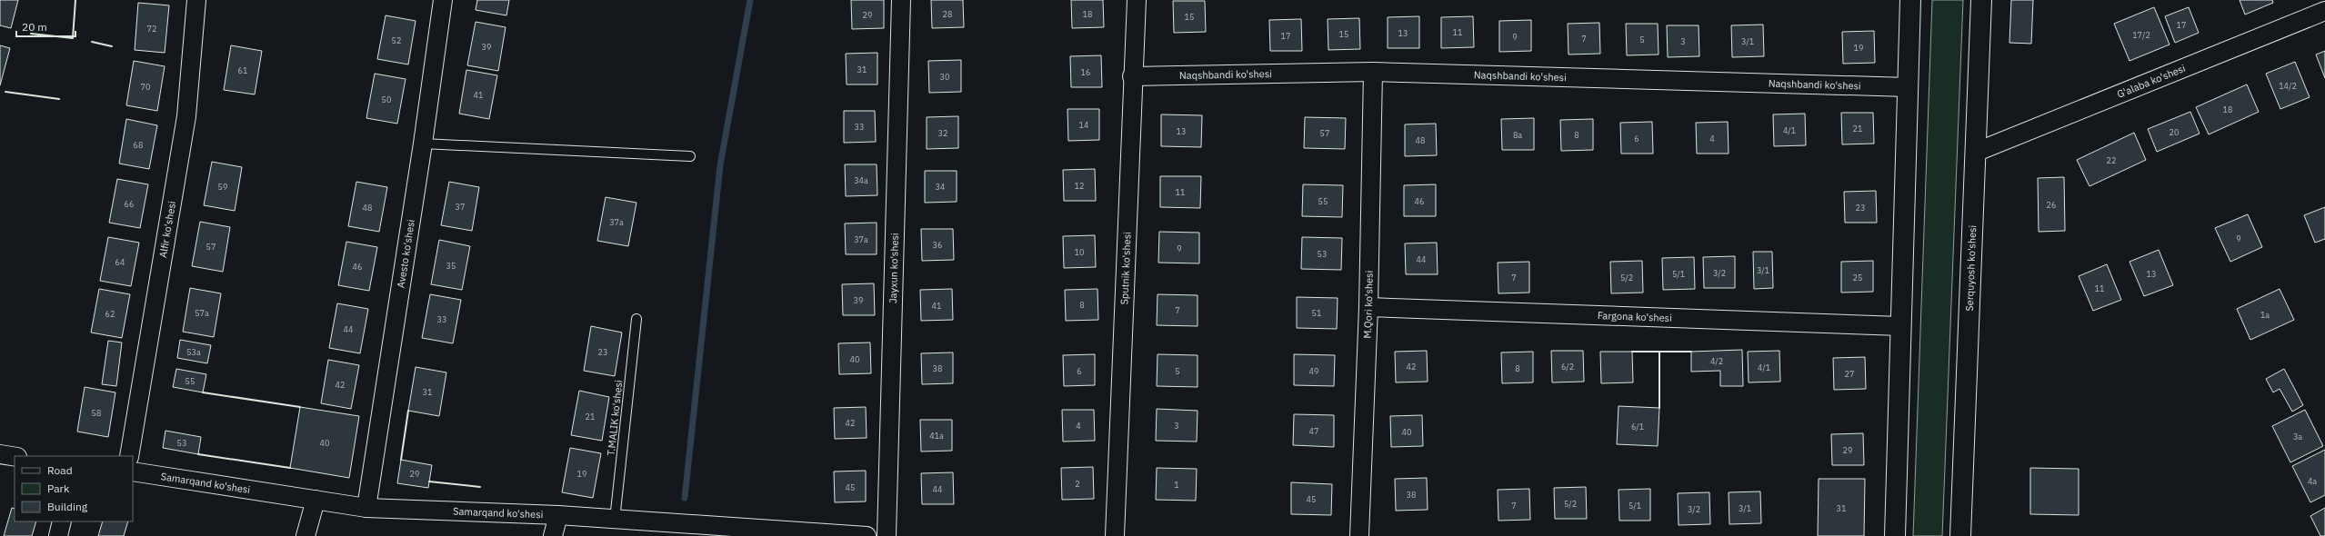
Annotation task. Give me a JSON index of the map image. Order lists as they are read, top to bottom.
{
  "streets": {
    "street": [
      "Naqshbandi ko'shesi",
      "G'alaba ko'shesi",
      "Alfir ko'shesi",
      "Avesto ko'shesi",
      "Jayxun ko'shesi",
      "Sputnik ko'shesi",
      "Serquyosh ko'shesi",
      "M.Qori ko'shesi",
      "Fargona ko'shesi",
      "Samarqand ko'shesi"
    ],
    "lane": ["T.MALIK ko'shesi"]
  },
  "crossings": [
    ["Naqshbandi ko'shesi", "Sputnik ko'shesi"],
    ["Naqshbandi ko'shesi", "M.Qori ko'shesi"],
    ["G'alaba ko'shesi", "Serquyosh ko'shesi"],
    ["Avesto ko'shesi", "Samarqand ko'shesi"],
    ["M.Qori ko'shesi", "Fargona ko'shesi"],
    ["T.MALIK ko'shesi", "Samarqand ko'shesi"]
  ],
  "house_numbers": [
    "28",
    "18",
    "29",
    "15",
    "17",
    "72",
    "11",
    "13",
    "15",
    "17/2",
    "17",
    "9",
    "7",
    "5",
    "52",
    "3",
    "3/1",
    "39",
    "19",
    "31",
    "61",
    "16",
    "30",
    "14/2",
    "70",
    "41",
    "50",
    "18",
    "14",
    "33",
    "21",
    "4/1",
    "13",
    "20",
    "32",
    "57",
    "8a",
    "8",
    "6",
    "4",
    "48",
    "68",
    "22",
    "34a",
    "12",
    "59",
    "34",
    "11",
    "55",
    "46",
    "66",
    "26",
    "37",
    "48",
    "23",
    "37a",
    "9",
    "37a",
    "36",
    "57",
    "9",
    "10",
    "53",
    "44",
    "64",
    "35",
    "46",
    "3/1",
    "3/2",
    "5/1",
    "13",
    "7",
    "5/2",
    "25",
    "11",
    "39",
    "8",
    "41",
    "7",
    "57a",
    "51",
    "62",
    "1a",
    "33",
    "44",
    "53a",
    "23",
    "40",
    "4/2",
    "42",
    "6/2",
    "4/1",
    "38",
    "8",
    "6",
    "5",
    "49",
    "27",
    "55",
    "42",
    "31",
    "58",
    "21",
    "42",
    "4",
    "3",
    "6/1",
    "47",
    "40",
    "41a",
    "3a",
    "53",
    "40",
    "29",
    "29",
    "19",
    "4a",
    "2",
    "1",
    "45",
    "44",
    "38",
    "45",
    "5/2",
    "7",
    "5/1",
    "3/1",
    "31",
    "3/2"
  ],
  "legend": ["Road", "Park", "Building"],
  "scale_bar": "20 m"
}
